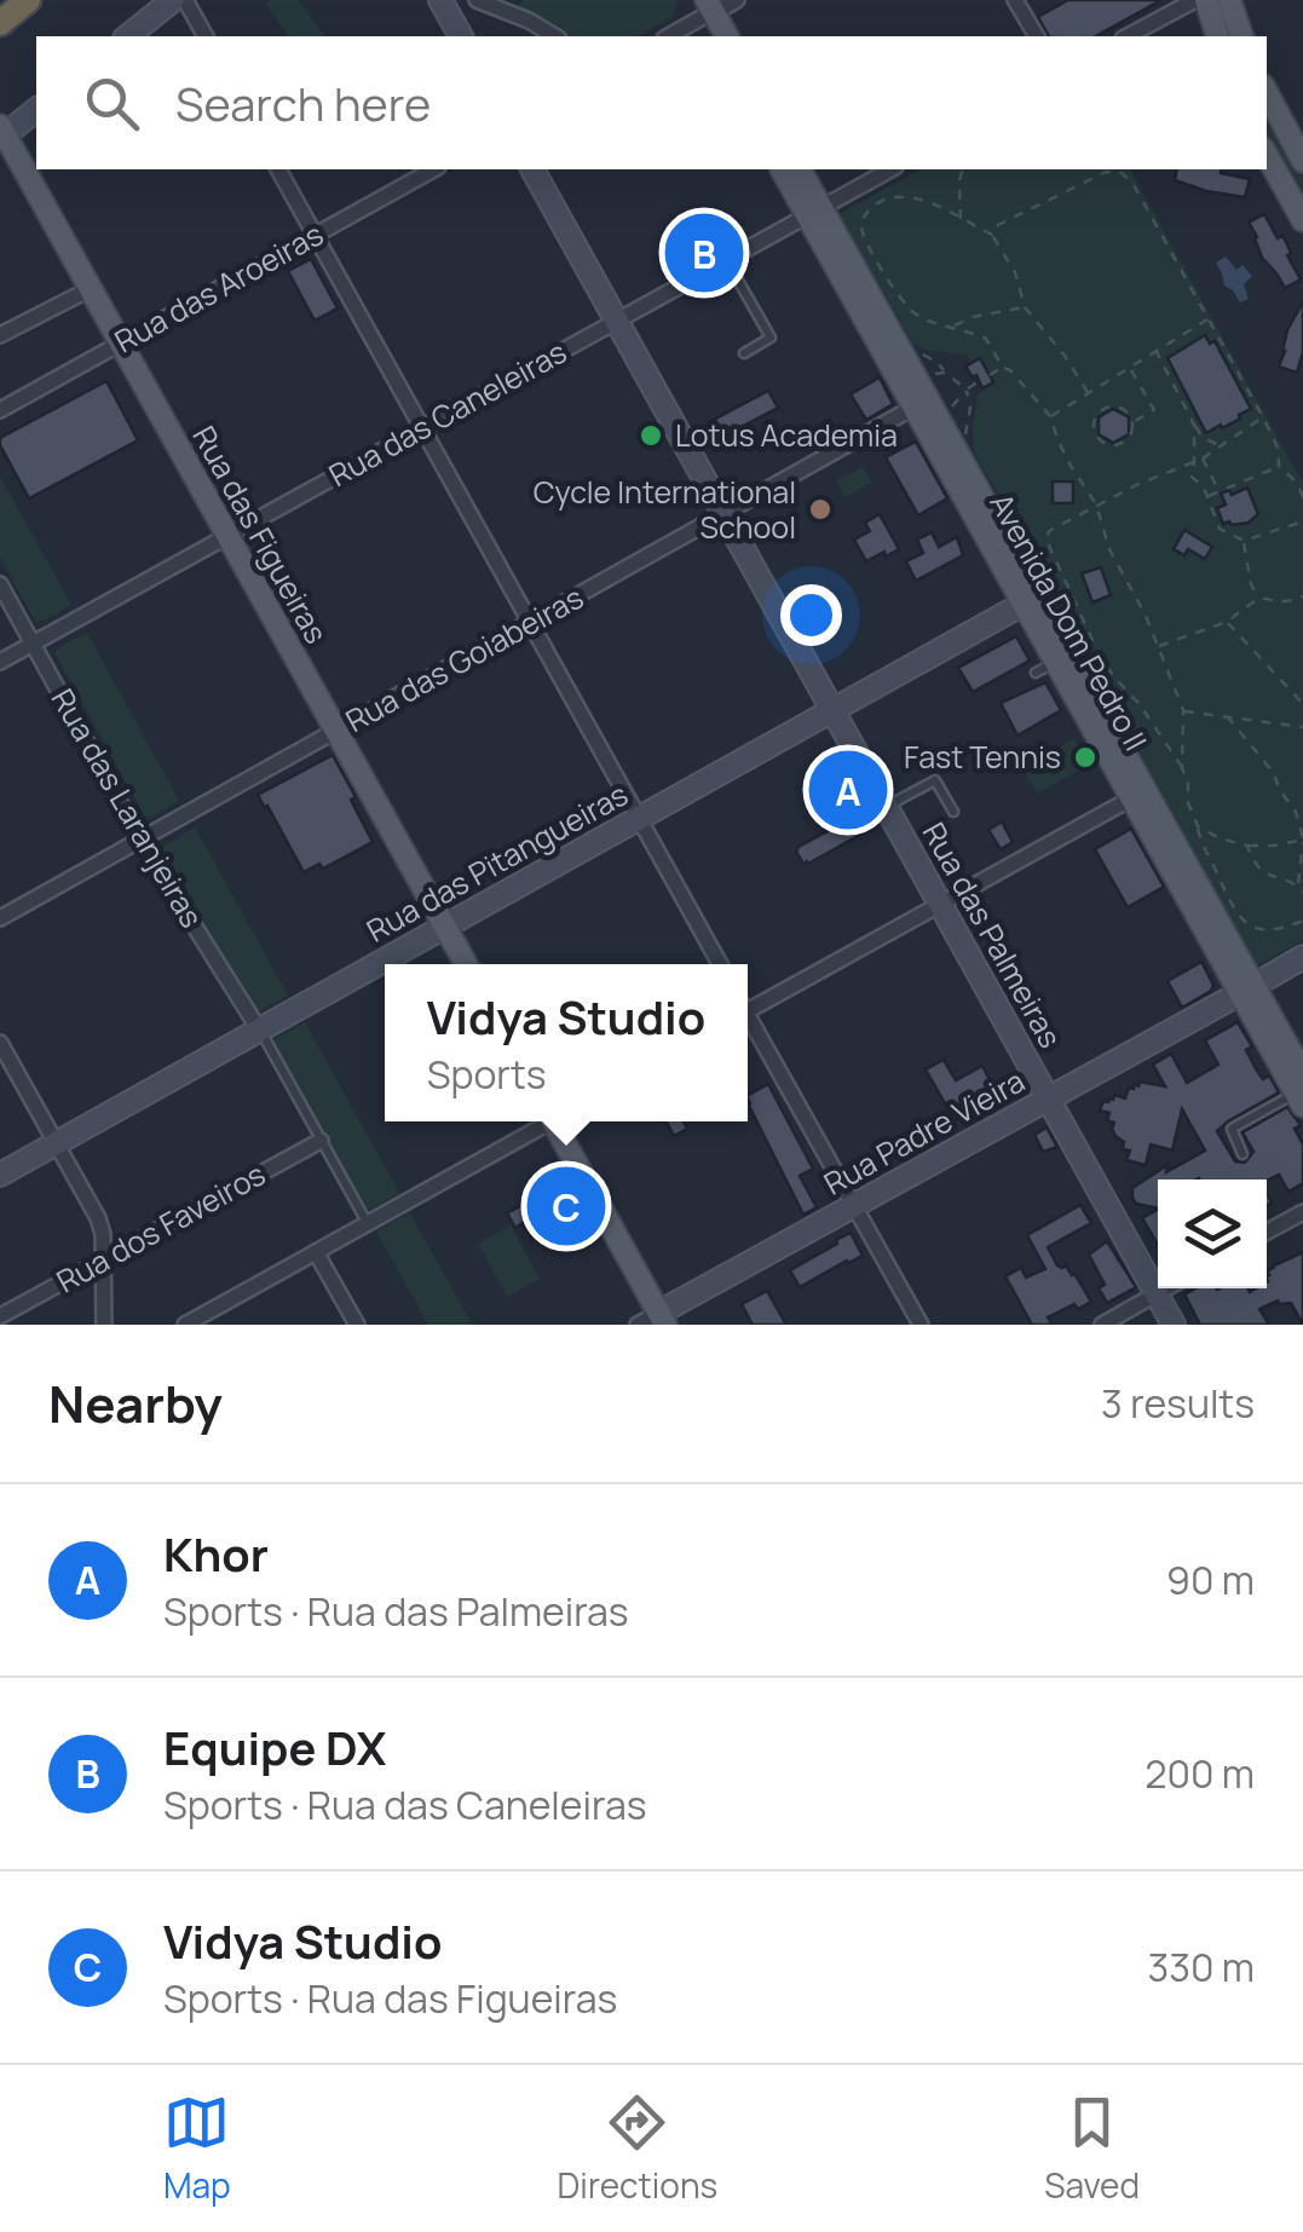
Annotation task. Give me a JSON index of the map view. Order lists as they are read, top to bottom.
{
  "streets": {
    "main road": ["Rua das Figueiras", "Avenida Dom Pedro II"],
    "street": [
      "Rua das Aroeiras",
      "Rua das Caneleiras",
      "Rua das Goiabeiras",
      "Rua das Laranjeiras",
      "Rua das Pitangueiras",
      "Rua das Palmeiras",
      "Rua Padre Vieira",
      "Rua dos Faveiros"
    ]
  },
  "crossings": [
    ["Rua das Aroeiras", "Rua das Figueiras"],
    ["Rua das Caneleiras", "Rua das Figueiras"],
    ["Rua das Caneleiras", "Avenida Dom Pedro II"],
    ["Rua das Caneleiras", "Rua das Laranjeiras"],
    ["Rua das Caneleiras", "Rua das Palmeiras"],
    ["Rua das Figueiras", "Rua das Goiabeiras"],
    ["Rua das Figueiras", "Rua das Pitangueiras"],
    ["Avenida Dom Pedro II", "Rua das Goiabeiras"],
    ["Avenida Dom Pedro II", "Rua das Pitangueiras"],
    ["Avenida Dom Pedro II", "Rua Padre Vieira"],
    ["Rua das Goiabeiras", "Rua das Laranjeiras"],
    ["Rua das Goiabeiras", "Rua das Palmeiras"],
    ["Rua das Laranjeiras", "Rua das Pitangueiras"],
    ["Rua das Pitangueiras", "Rua das Palmeiras"],
    ["Rua das Palmeiras", "Rua Padre Vieira"]
  ],
  "places": ["Lotus Academia", "Cycle International School", "Fast Tennis"],
  "page": {
    "search": "Search here",
    "pins": ["B", "A", "C"],
    "popup": ["Vidya Studio", "Sports"],
    "heading": ["Nearby", "3 results"],
    "list": [
      {
        "mark": "A",
        "name": "Khor",
        "note": "Sports · Rua das Palmeiras",
        "value": "90 m"
      },
      {
        "mark": "B",
        "name": "Equipe DX",
        "note": "Sports · Rua das Caneleiras",
        "value": "200 m"
      },
      {
        "mark": "C",
        "name": "Vidya Studio",
        "note": "Sports · Rua das Figueiras",
        "value": "330 m"
      }
    ],
    "nav": ["Map", "Directions", "Saved"]
  }
}
